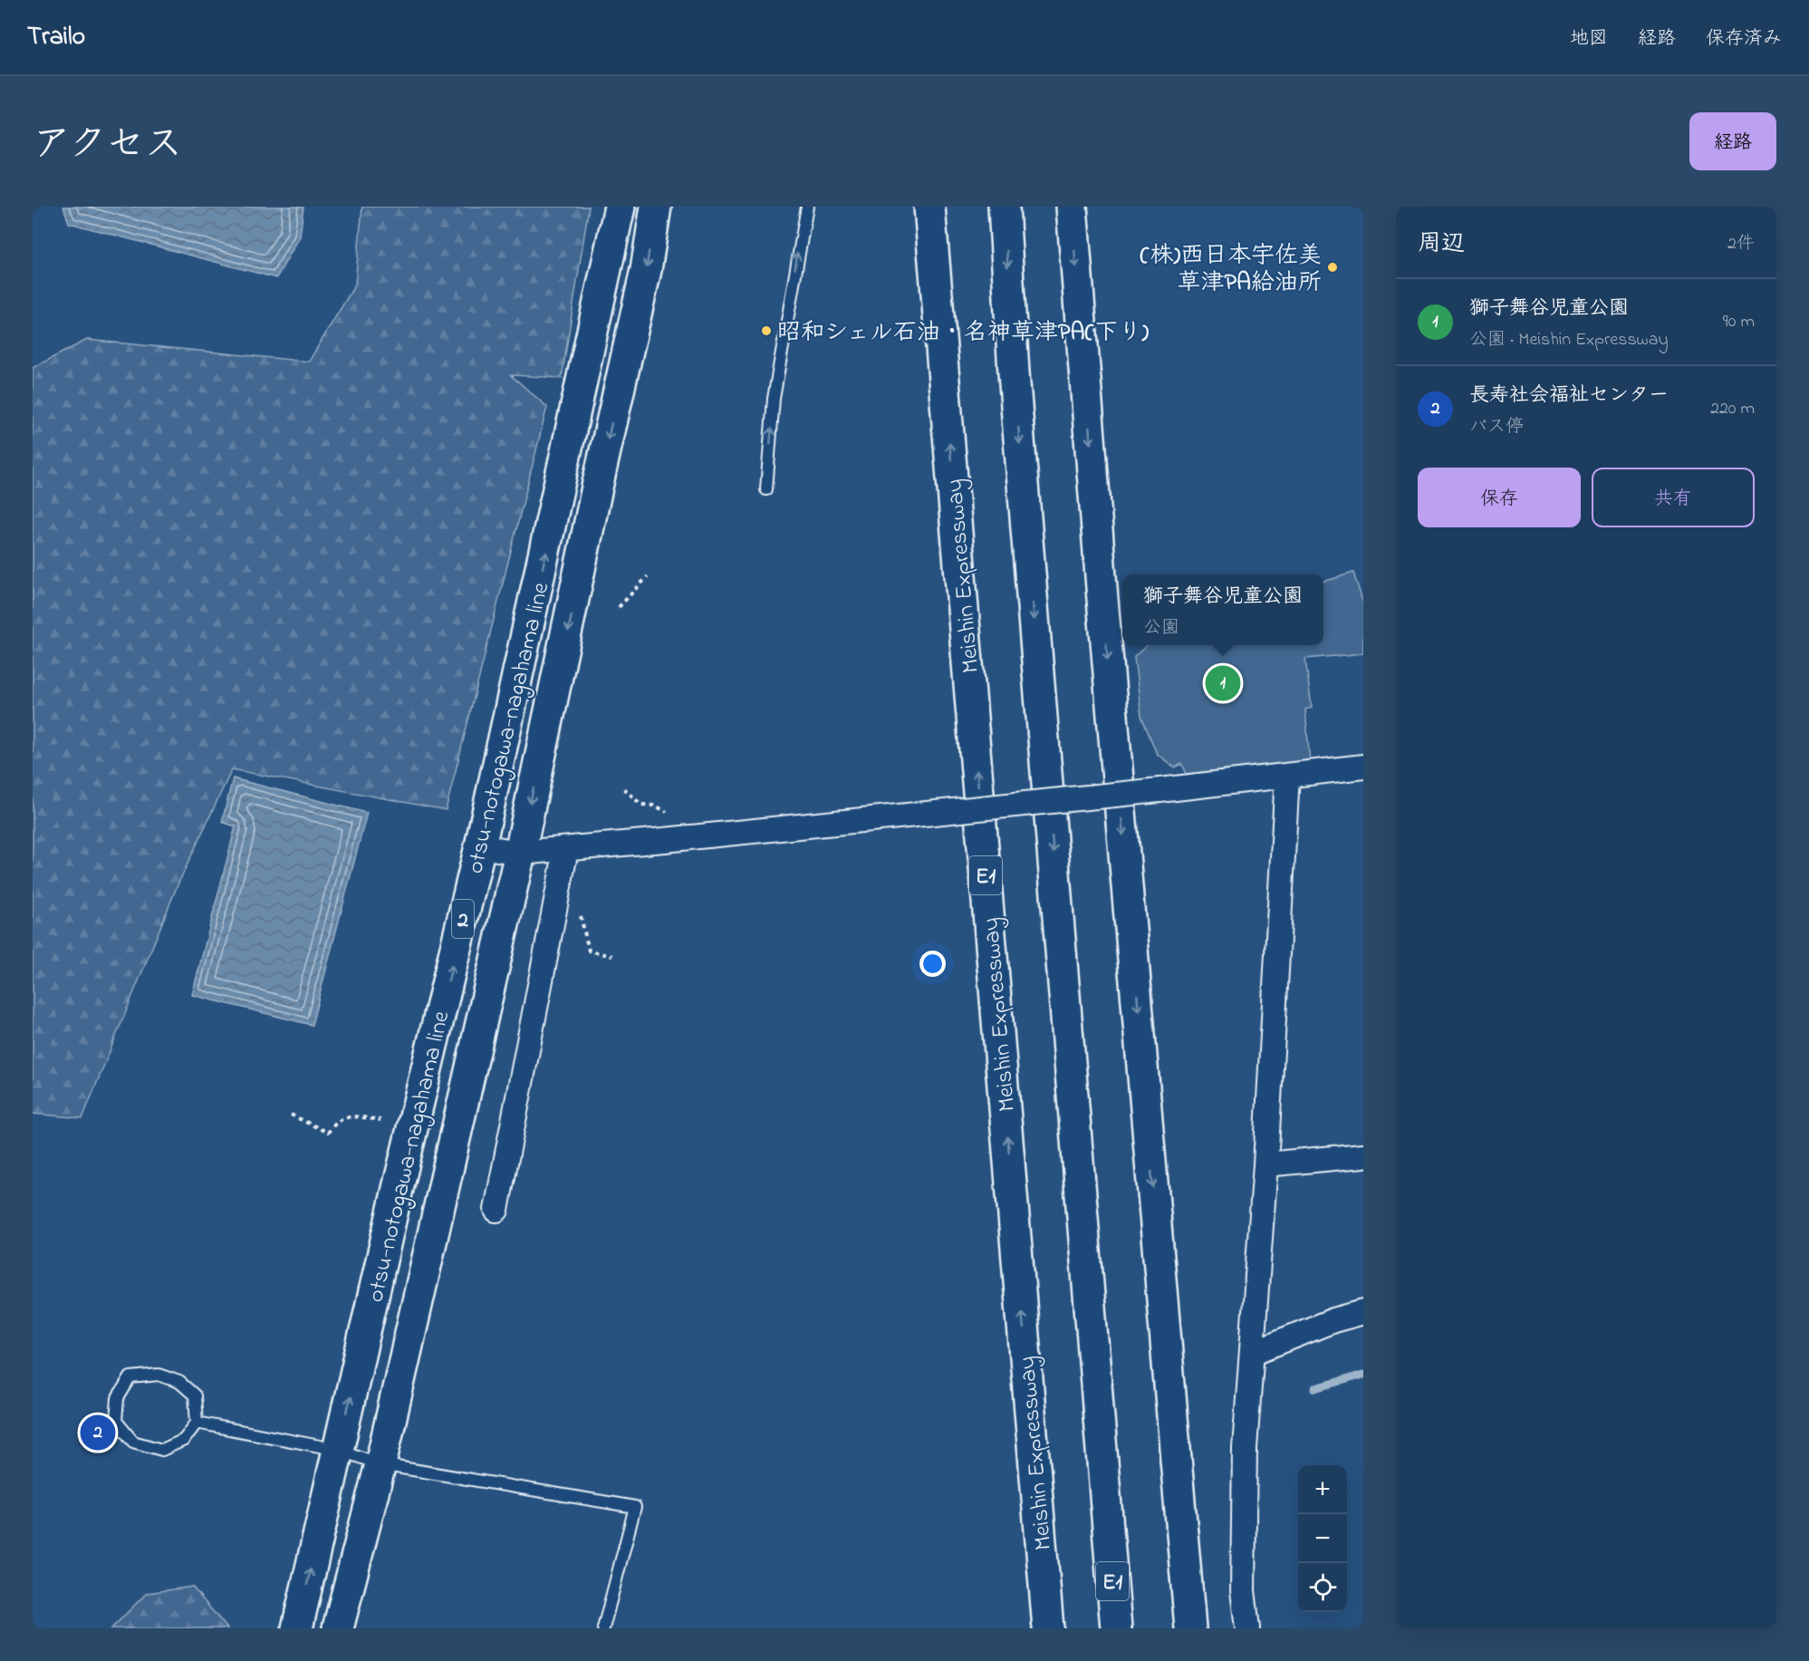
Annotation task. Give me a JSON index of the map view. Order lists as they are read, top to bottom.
{
  "streets": {
    "main road": [
      "Meishin Expressway",
      "otsu-notogawa-nagahama line",
      "E1",
      "2"
    ]
  },
  "places": ["(株)西日本宇佐美 草津PA給油所", "昭和シェル石油・名神草津PA(下り)"],
  "page": {
    "header": "Trailo",
    "nav": ["地図", "経路", "保存済み"],
    "title": "アクセス",
    "buttons": [
      "経路",
      ["保存", "共有"]
    ],
    "heading": ["周辺", "2件"],
    "list": [
      {
        "mark": "1",
        "name": "獅子舞谷児童公園",
        "note": "公園 · Meishin Expressway",
        "value": "90 m"
      },
      {
        "mark": "2",
        "name": "長寿社会福祉センター",
        "note": "バス停",
        "value": "220 m"
      }
    ],
    "popup": ["獅子舞谷児童公園", "公園"],
    "pins": ["1", "2"],
    "map_buttons": ["+", "−"]
  }
}
